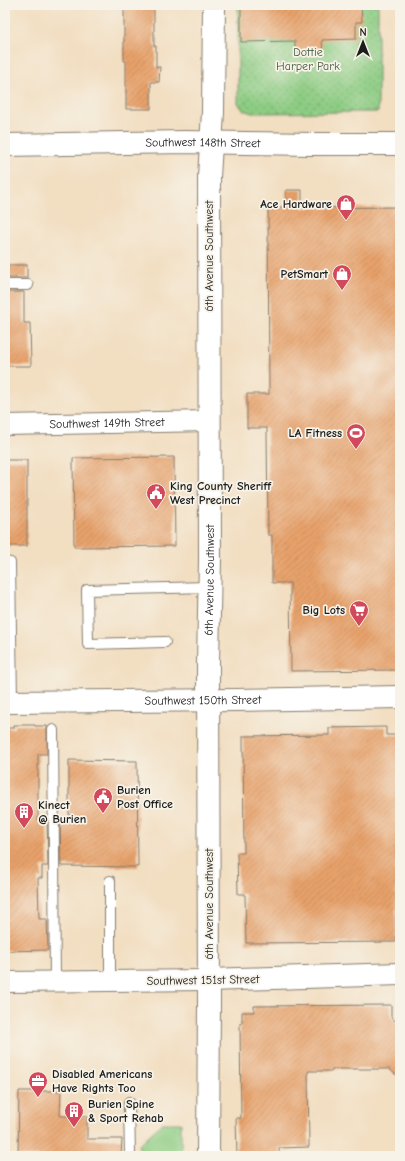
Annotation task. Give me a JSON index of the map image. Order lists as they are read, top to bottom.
{
  "streets": {
    "street": [
      "Southwest 148th Street",
      "6th Avenue Southwest",
      "Southwest 149th Street",
      "Southwest 150th Street",
      "Southwest 151st Street"
    ]
  },
  "crossings": [
    ["Southwest 148th Street", "6th Avenue Southwest"],
    ["6th Avenue Southwest", "Southwest 149th Street"],
    ["6th Avenue Southwest", "Southwest 150th Street"],
    ["6th Avenue Southwest", "Southwest 151st Street"]
  ],
  "parks": ["Dottie Harper Park"],
  "places": {
    "shop": ["Ace Hardware", "PetSmart"],
    "sports": ["LA Fitness"],
    "public building": ["King County Sheriff West Precinct", "Burien Post Office"],
    "supermarket": ["Big Lots"],
    "building": ["Kinect @ Burien", "Burien Spine & Sport Rehab"],
    "office": ["Disabled Americans Have Rights Too"]
  },
  "north": "top"
}
